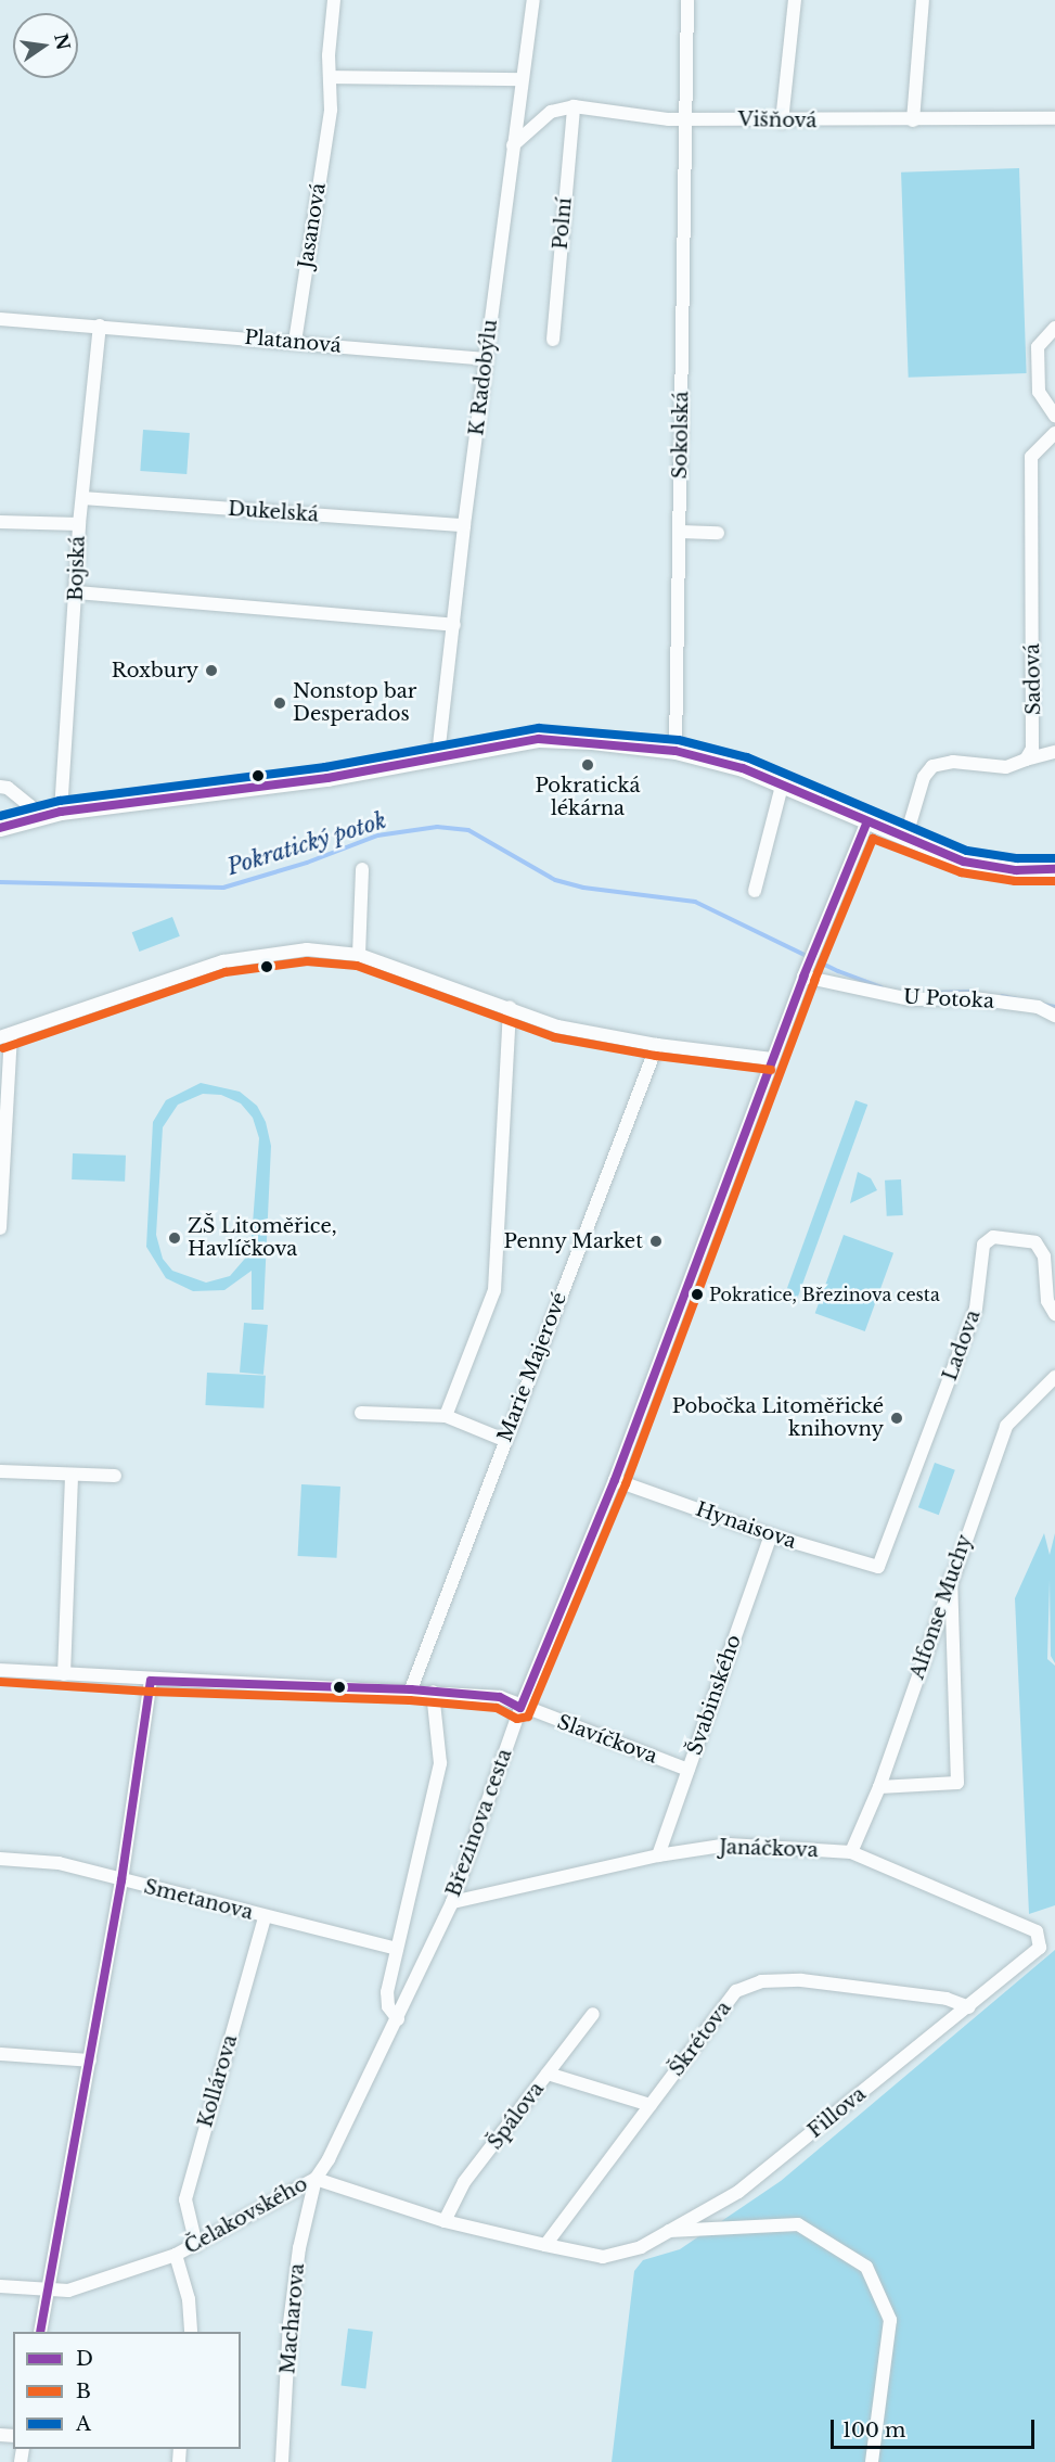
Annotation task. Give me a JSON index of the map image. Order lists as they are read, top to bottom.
{
  "streets": {
    "street": [
      "Višňová",
      "Polní",
      "Jasanová",
      "Platanová",
      "K Radobýlu",
      "Sokolská",
      "Dukelská",
      "Bojská",
      "Sadová",
      "U Potoka",
      "Ladova",
      "Marie Majerové",
      "Hynaisova",
      "Alfonse Muchy",
      "Švabinského",
      "Slavíčkova",
      "Březinova cesta",
      "Janáčkova",
      "Smetanova",
      "Škrétova",
      "Kollárova",
      "Fillova",
      "Špálova",
      "Čelakovského",
      "Macharova"
    ]
  },
  "crossings": [
    ["Višňová", "Polní"],
    ["Višňová", "K Radobýlu"],
    ["Višňová", "Sokolská"],
    ["Jasanová", "Platanová"],
    ["Platanová", "K Radobýlu"],
    ["Platanová", "Bojská"],
    ["K Radobýlu", "Dukelská"],
    ["Dukelská", "Bojská"],
    ["U Potoka", "Březinova cesta"],
    ["Ladova", "Hynaisova"],
    ["Marie Majerové", "Slavíčkova"],
    ["Hynaisova", "Švabinského"],
    ["Hynaisova", "Březinova cesta"],
    ["Alfonse Muchy", "Janáčkova"],
    ["Švabinského", "Slavíčkova"],
    ["Švabinského", "Janáčkova"],
    ["Slavíčkova", "Březinova cesta"],
    ["Březinova cesta", "Janáčkova"],
    ["Březinova cesta", "Čelakovského"],
    ["Janáčkova", "Fillova"],
    ["Smetanova", "Kollárova"],
    ["Škrétova", "Fillova"],
    ["Kollárova", "Čelakovského"],
    ["Čelakovského", "Macharova"]
  ],
  "water": ["Pokratický potok"],
  "places": [
    "Roxbury",
    "Nonstop bar Desperados",
    "Pokratická lékárna",
    "ZŠ Litoměřice, Havlíčkova",
    "Penny Market",
    "Pokratice, Březinova cesta",
    "Pobočka Litoměřické knihovny"
  ],
  "lines": ["transit line A", "transit line D", "transit line B"],
  "legend": ["D", "B", "A"],
  "scale_bar": "100 m",
  "north": "right"
}
